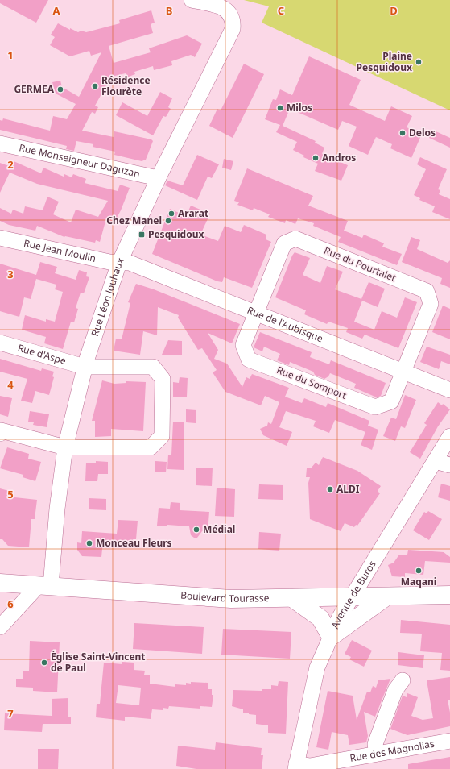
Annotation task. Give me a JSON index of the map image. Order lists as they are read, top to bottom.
{
  "streets": {
    "main road": ["Boulevard Tourasse"],
    "street": [
      "Rue Monseigneur Daguzan",
      "Rue Jean Moulin",
      "Rue du Pourtalet",
      "Rue Léon Jouhaux",
      "Rue de l'Aubisque",
      "Rue d'Aspe",
      "Rue du Somport",
      "Avenue de Buros",
      "Rue des Magnolias"
    ]
  },
  "crossings": [
    ["Rue Monseigneur Daguzan", "Rue Léon Jouhaux"],
    ["Rue Jean Moulin", "Rue Léon Jouhaux"],
    ["Rue Jean Moulin", "Rue de l'Aubisque"],
    ["Rue du Pourtalet", "Rue de l'Aubisque"],
    ["Rue du Pourtalet", "Rue du Somport"],
    ["Rue Léon Jouhaux", "Rue de l'Aubisque"],
    ["Rue Léon Jouhaux", "Rue d'Aspe"],
    ["Rue Léon Jouhaux", "Boulevard Tourasse"],
    ["Rue de l'Aubisque", "Rue du Somport"],
    ["Avenue de Buros", "Boulevard Tourasse"],
    ["Avenue de Buros", "Rue des Magnolias"]
  ],
  "places": {
    "other": [
      "Plaine Pesquidoux",
      "Résidence Flourète",
      "GERMEA",
      "Milos",
      "Delos",
      "Andros",
      "Ararat",
      "Chez Manel",
      "ALDI",
      "Médial",
      "Monceau Fleurs",
      "Maqani",
      "Église Saint-Vincent de Paul"
    ],
    "transit": ["Pesquidoux"]
  },
  "grid": {
    "columns": [
      "A",
      "B",
      "C",
      "D"
    ],
    "rows": [
      "1",
      "2",
      "3",
      "4",
      "5",
      "6",
      "7"
    ]
  }
}
